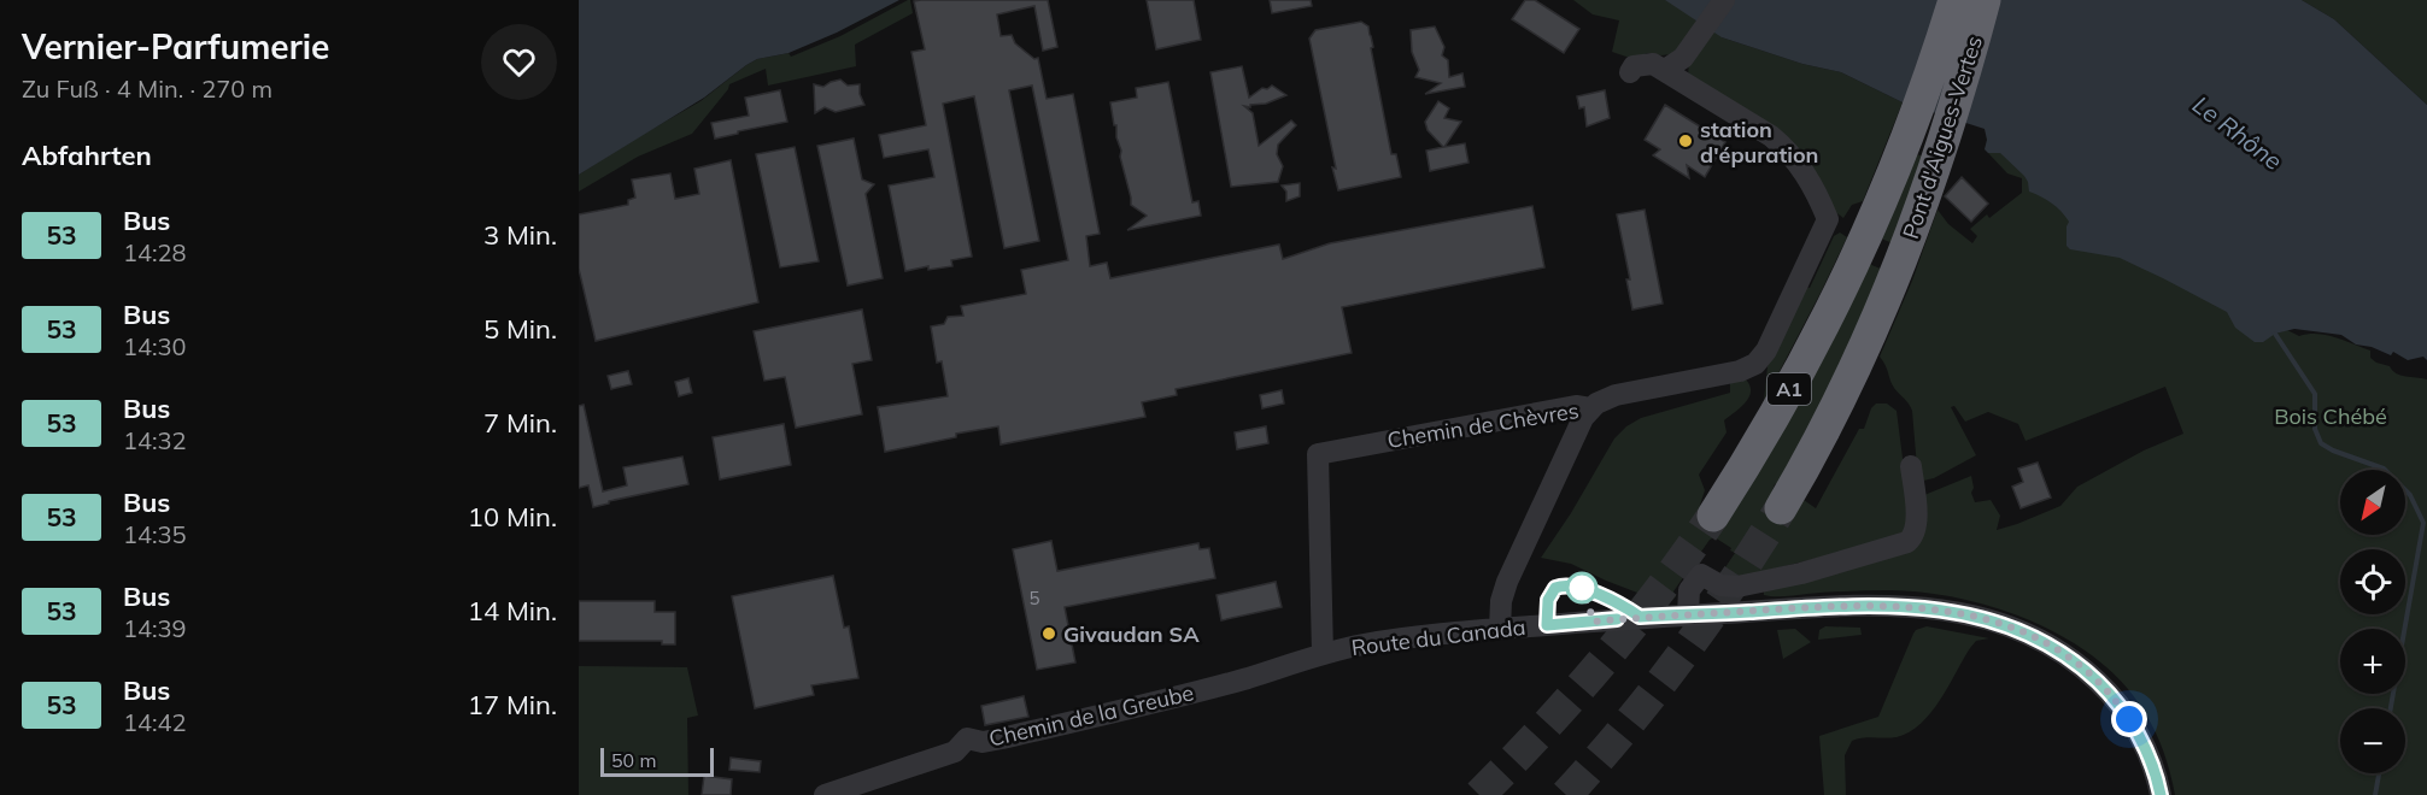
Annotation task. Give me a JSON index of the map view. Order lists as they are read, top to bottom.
{
  "streets": {
    "highway": ["Pont d'Aigues-Vertes", "A1"],
    "street": ["Chemin de Chèvres", "Route du Canada", "Chemin de la Greube"]
  },
  "crossings": [
    ["Chemin de Chèvres", "Route du Canada"],
    ["Chemin de Chèvres", "Chemin de la Greube"],
    ["Route du Canada", "Chemin de la Greube"]
  ],
  "water": ["Le Rhône"],
  "parks": ["Bois Chébé"],
  "places": ["station d'épuration", "Givaudan SA"],
  "lines": ["bus line 53"],
  "house_numbers": ["5"],
  "scale_bar": "50 m",
  "north": "bottom left",
  "page": {
    "heading": [
      ["Vernier-Parfumerie", "Zu Fuß · 4 Min. · 270 m"],
      "Abfahrten"
    ],
    "list": [
      {
        "mark": "53",
        "name": "Bus",
        "note": "14:28",
        "value": "3 Min."
      },
      {
        "mark": "53",
        "name": "Bus",
        "note": "14:30",
        "value": "5 Min."
      },
      {
        "mark": "53",
        "name": "Bus",
        "note": "14:32",
        "value": "7 Min."
      },
      {
        "mark": "53",
        "name": "Bus",
        "note": "14:35",
        "value": "10 Min."
      },
      {
        "mark": "53",
        "name": "Bus",
        "note": "14:39",
        "value": "14 Min."
      },
      {
        "mark": "53",
        "name": "Bus",
        "note": "14:42",
        "value": "17 Min."
      }
    ],
    "map_buttons": ["+", "−"],
    "scale": "50 m"
  }
}
